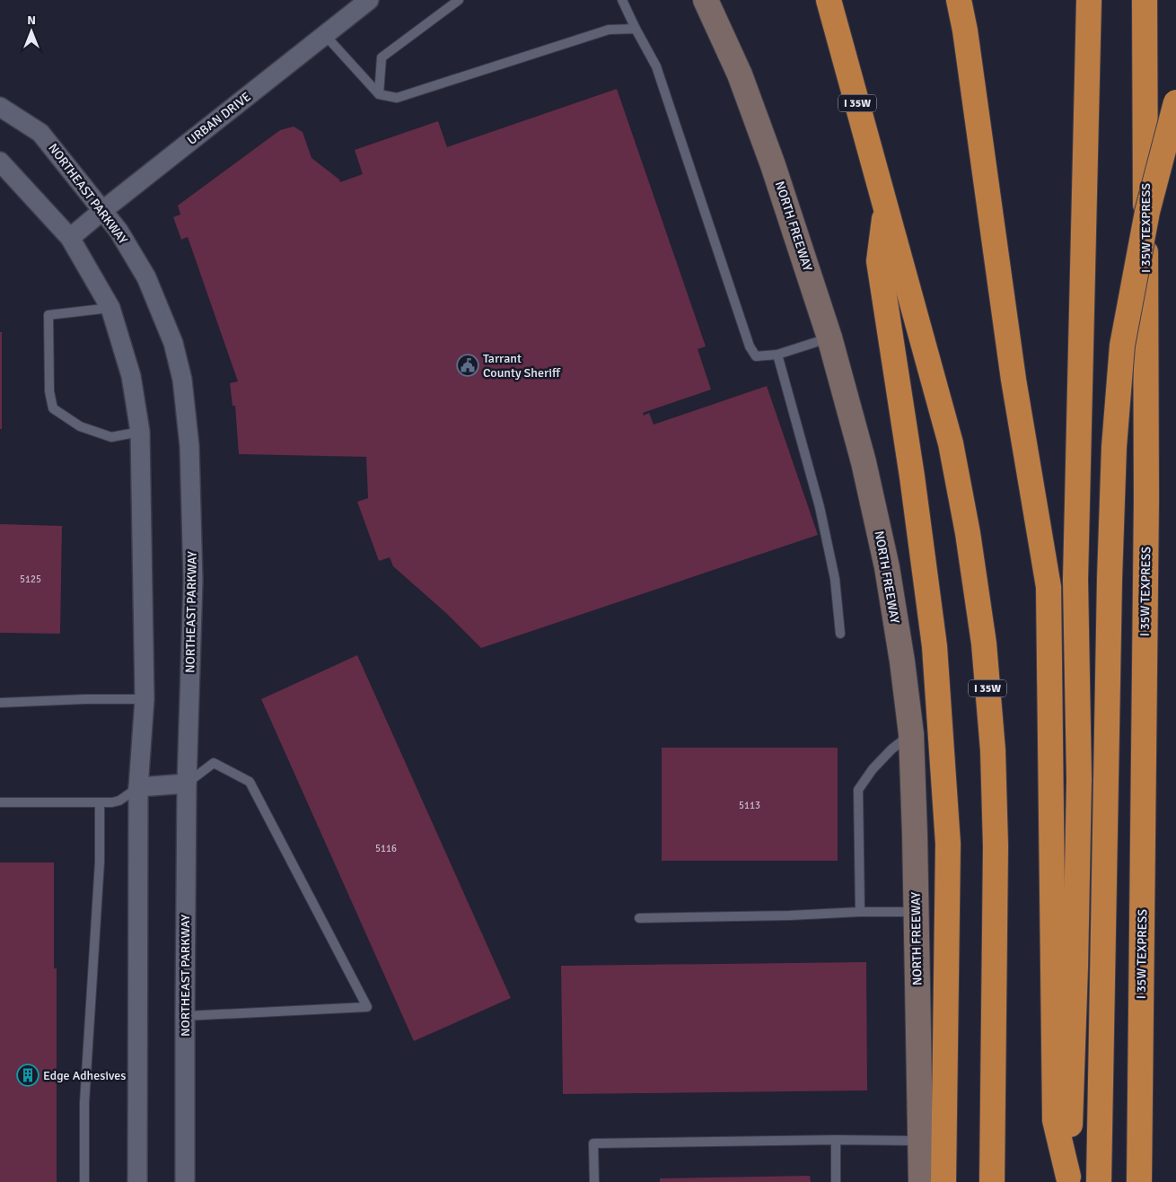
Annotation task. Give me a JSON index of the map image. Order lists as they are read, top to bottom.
{
  "streets": {
    "highway": ["I 35W", "I 35W TEXPRESS"],
    "main road": ["NORTH FREEWAY"],
    "street": ["URBAN DRIVE", "NORTHEAST PARKWAY"]
  },
  "crossings": [
    ["URBAN DRIVE", "NORTHEAST PARKWAY"]
  ],
  "places": {
    "public building": ["Tarrant County Sheriff"],
    "building": ["Edge Adhesives"]
  },
  "house_numbers": ["5125", "5113", "5116"],
  "north": "top"
}
